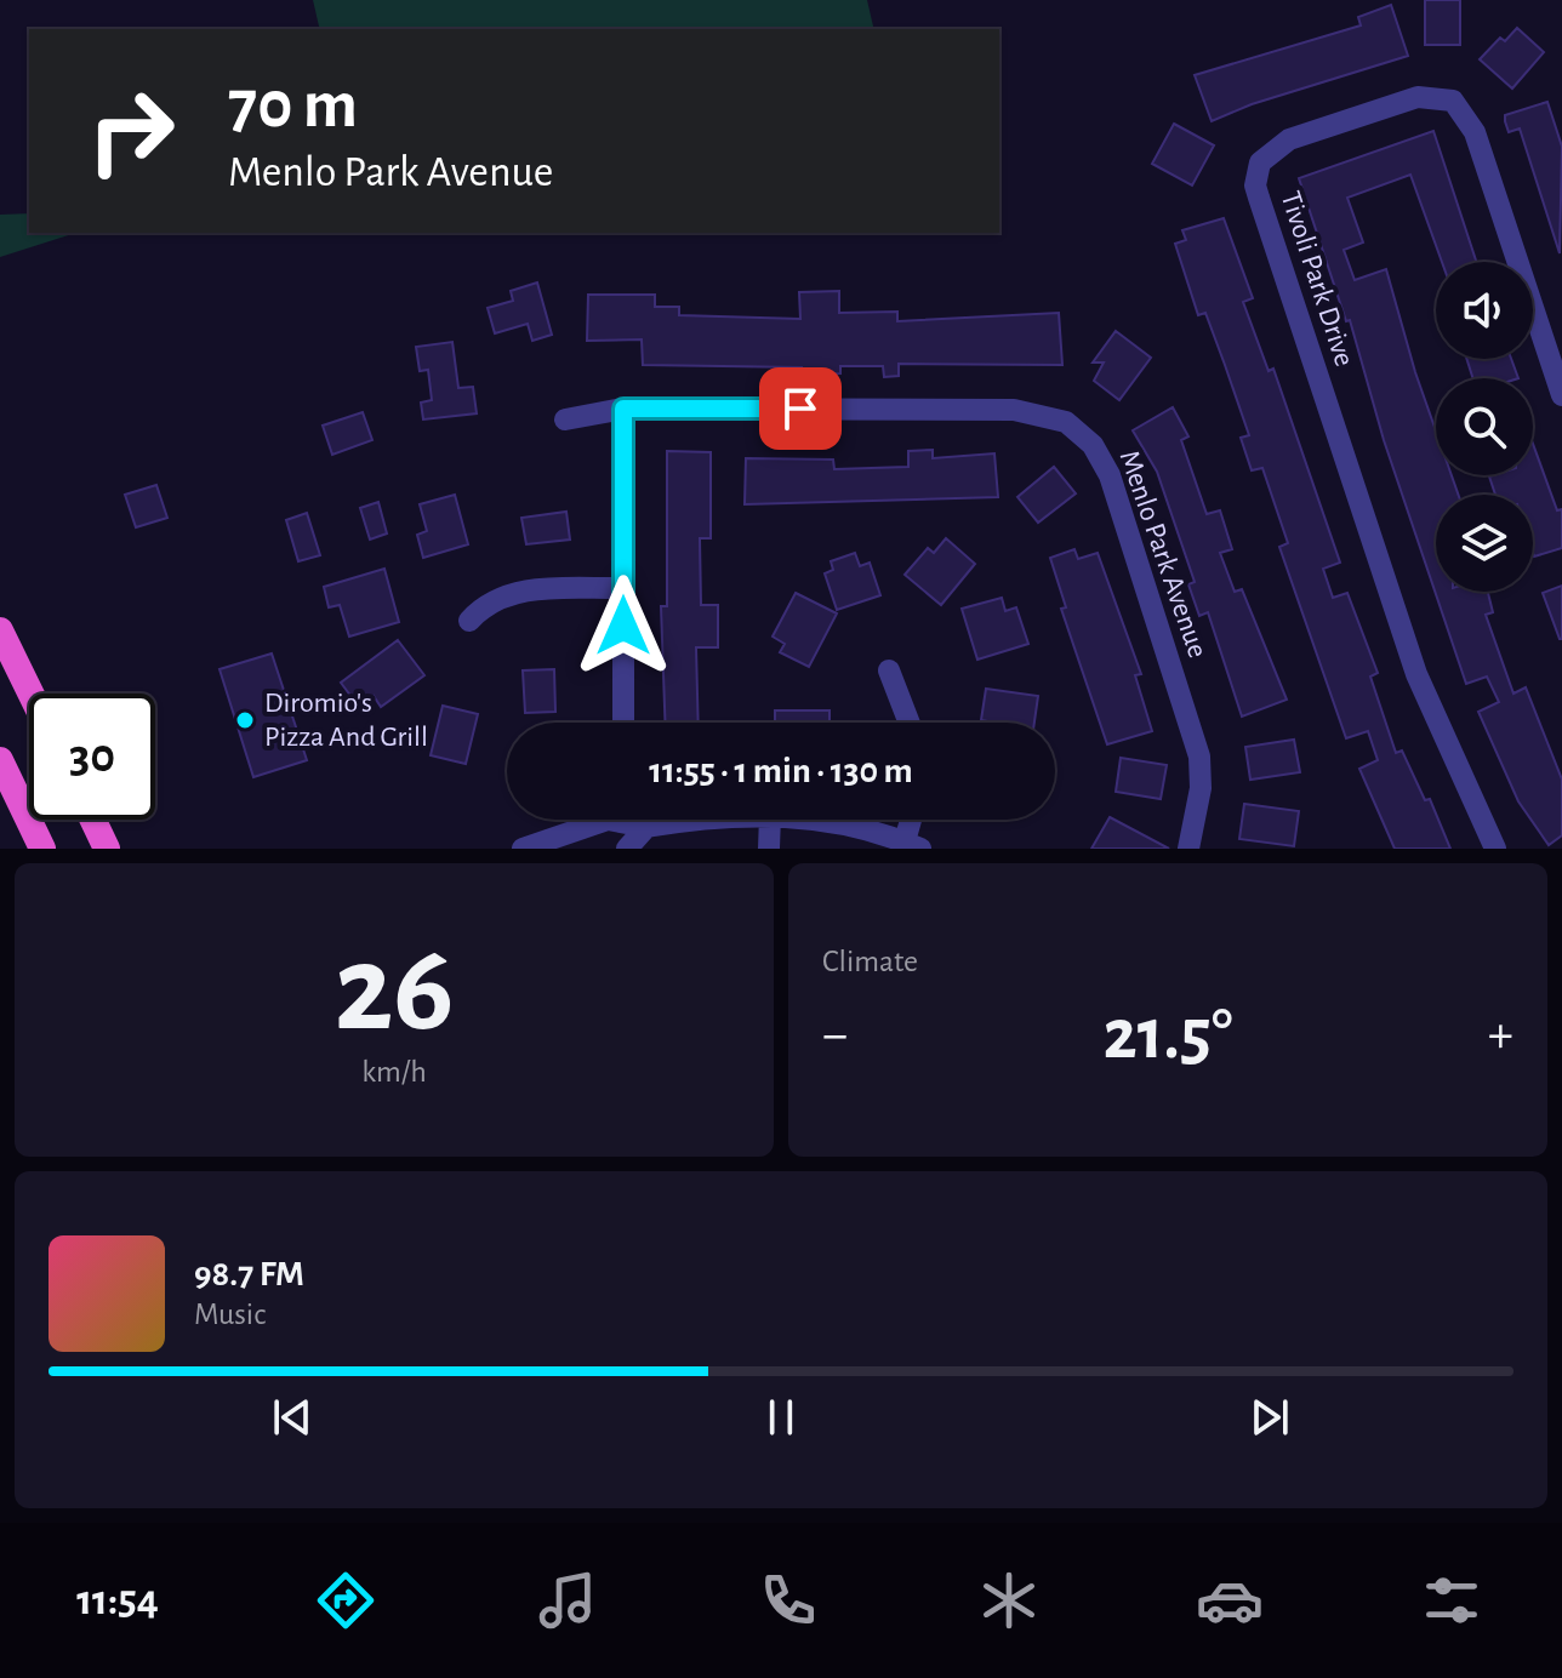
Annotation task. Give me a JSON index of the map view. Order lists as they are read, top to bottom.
{
  "streets": {
    "street": ["Tivoli Park Drive", "Menlo Park Avenue"]
  },
  "places": ["Diromio's Pizza And Grill"],
  "page": {
    "turn": ["70 m", "Menlo Park Avenue"],
    "limit": "30",
    "trip": "11:55 · 1 min · 130 m",
    "tile": [
      ["26", "km/h"],
      "Climate"
    ],
    "heat": ["−", "21.5°", "+"],
    "song": ["98.7 FM", "Music"],
    "tabs": "11:54"
  }
}
